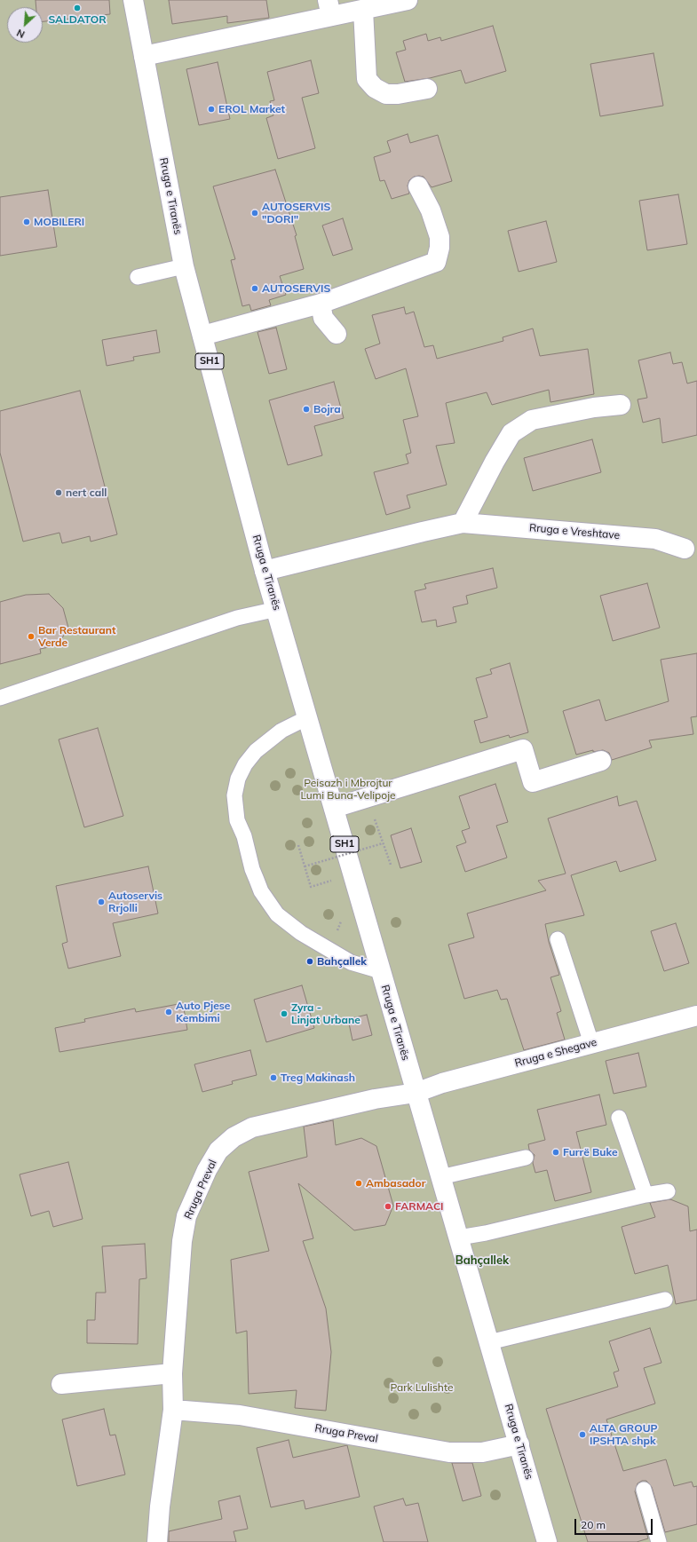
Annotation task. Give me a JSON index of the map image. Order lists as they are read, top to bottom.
{
  "streets": {
    "street": [
      "Rruga e Tiranës",
      "SH1",
      "Rruga e Vreshtave",
      "Rruga e Shegave",
      "Rruga Preval"
    ]
  },
  "crossings": [
    ["Rruga e Tiranës", "Rruga e Vreshtave"],
    ["Rruga e Tiranës", "Rruga e Shegave"],
    ["Rruga e Tiranës", "Rruga Preval"],
    ["Rruga e Shegave", "Rruga Preval"]
  ],
  "districts": ["Bahçallek"],
  "parks": ["Peisazh i Mbrojtur Lumi Buna-Velipoje", "Park Lulishte"],
  "places": [
    "SALDATOR",
    "EROL Market",
    "AUTOSERVIS \"DORI\"",
    "MOBILERI",
    "AUTOSERVIS",
    "Bojra",
    "nert call",
    "Bar Restaurant Verde",
    "Autoservis Rrjolli",
    "Bahçallek",
    "Auto Pjese Kembimi",
    "Zyra - Linjat Urbane",
    "Treg Makinash",
    "Furrë Buke",
    "Ambasador",
    "FARMACI",
    "ALTA GROUP IPSHTA shpk"
  ],
  "scale_bar": "20 m",
  "north": "bottom left"
}
